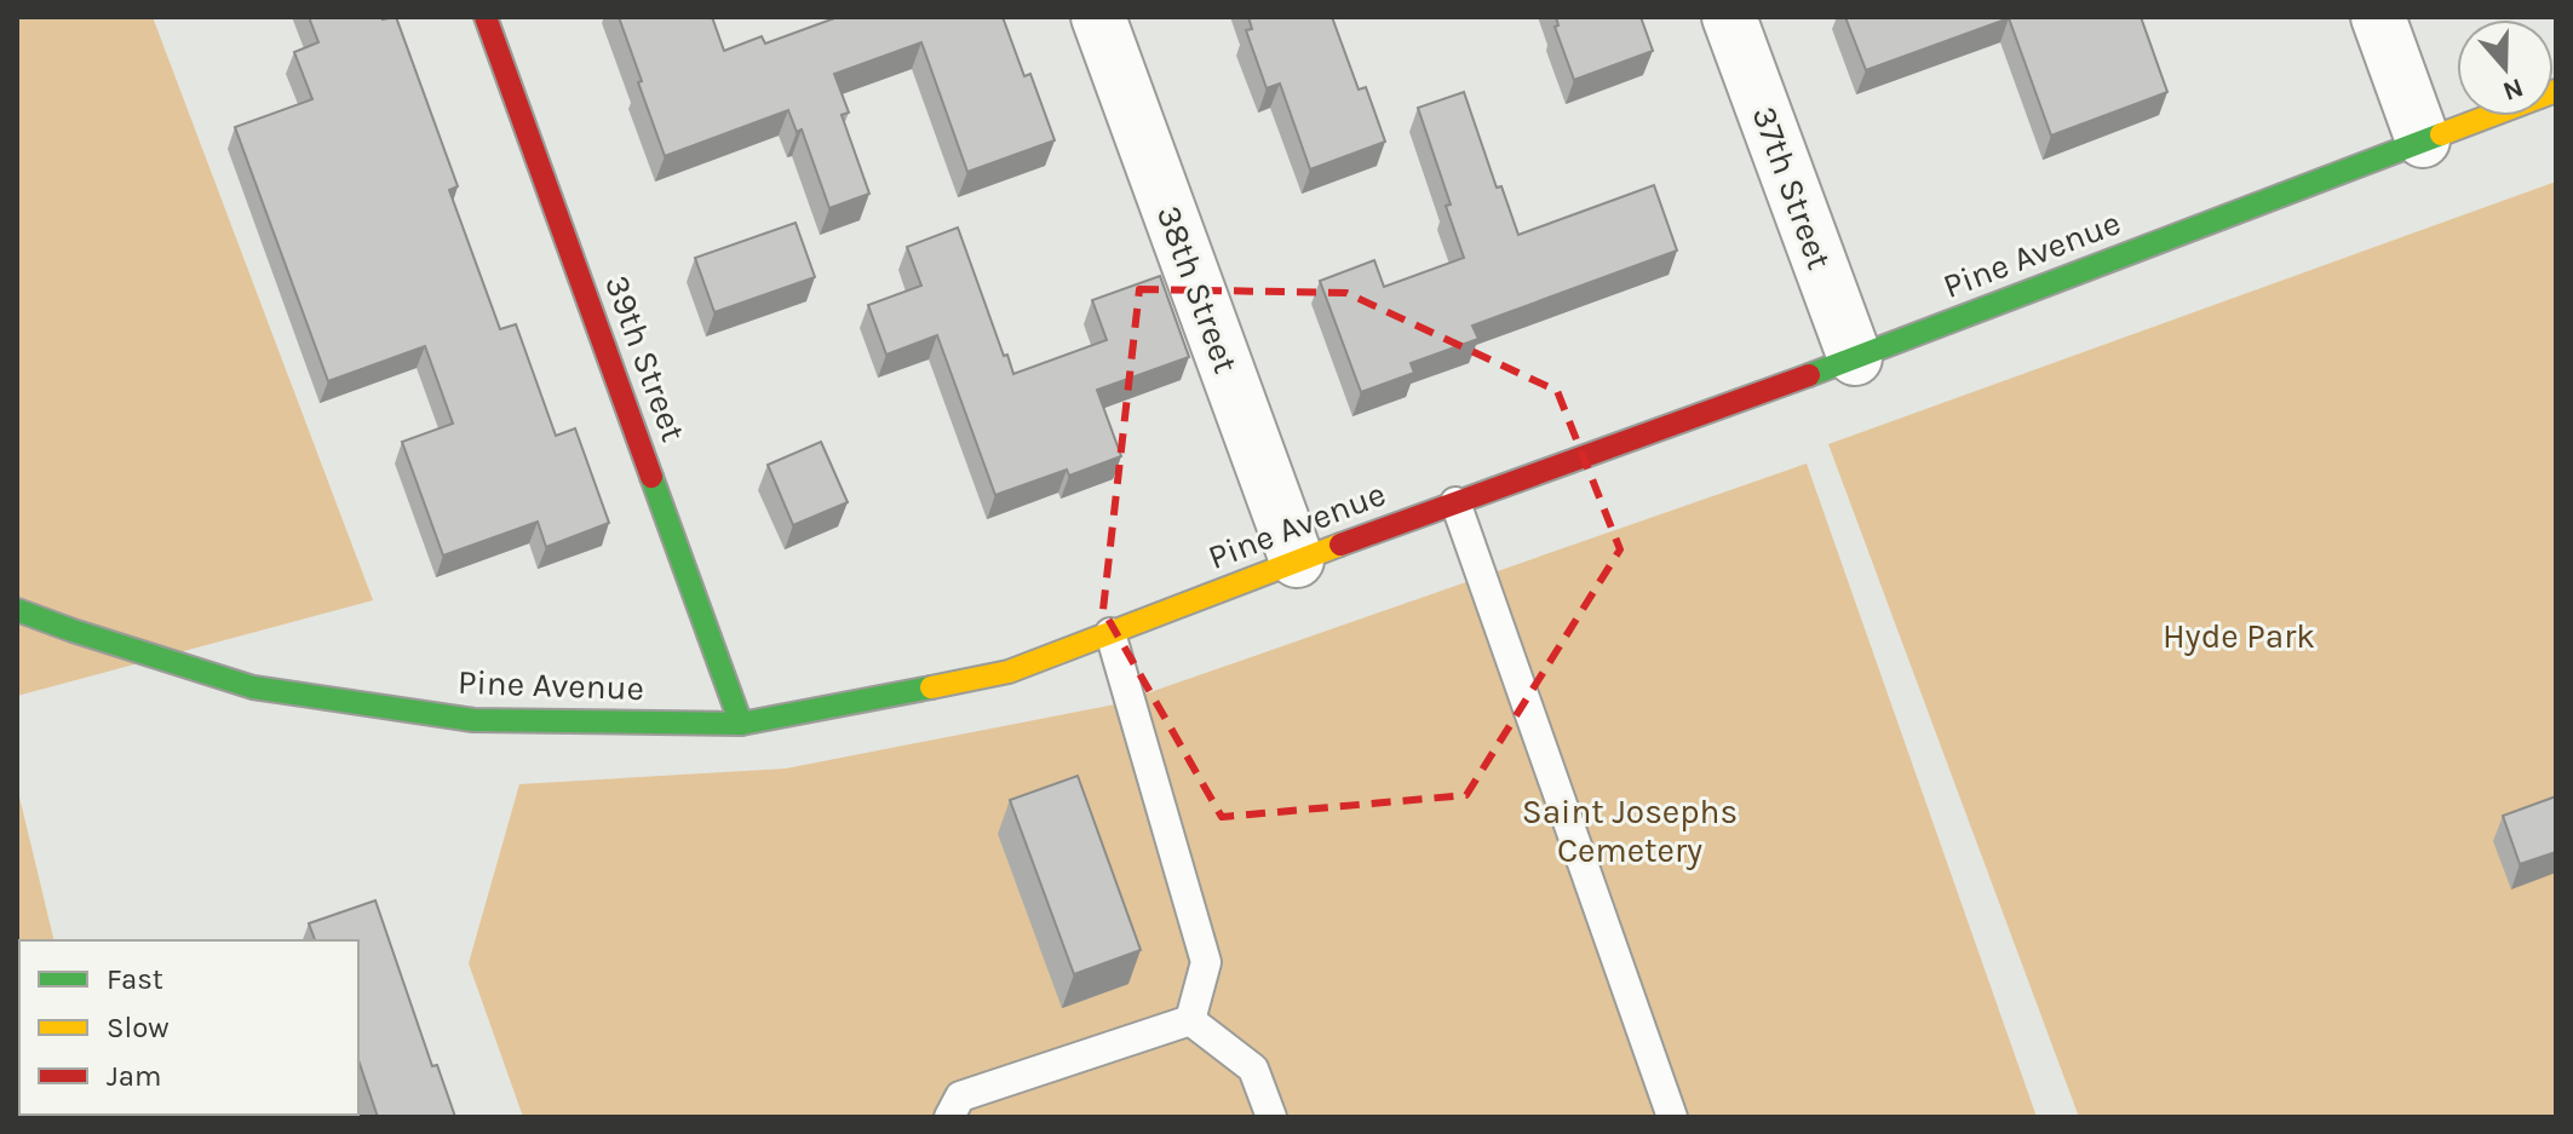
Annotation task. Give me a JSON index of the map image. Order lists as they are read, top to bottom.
{
  "streets": {
    "main road": ["Pine Avenue", "39th Street"],
    "street": ["37th Street", "38th Street"]
  },
  "crossings": [
    ["37th Street", "Pine Avenue"],
    ["Pine Avenue", "38th Street"],
    ["Pine Avenue", "39th Street"]
  ],
  "parks": ["Hyde Park", "Saint Josephs Cemetery"],
  "legend": ["Fast", "Slow", "Jam"],
  "north": "bottom"
}
